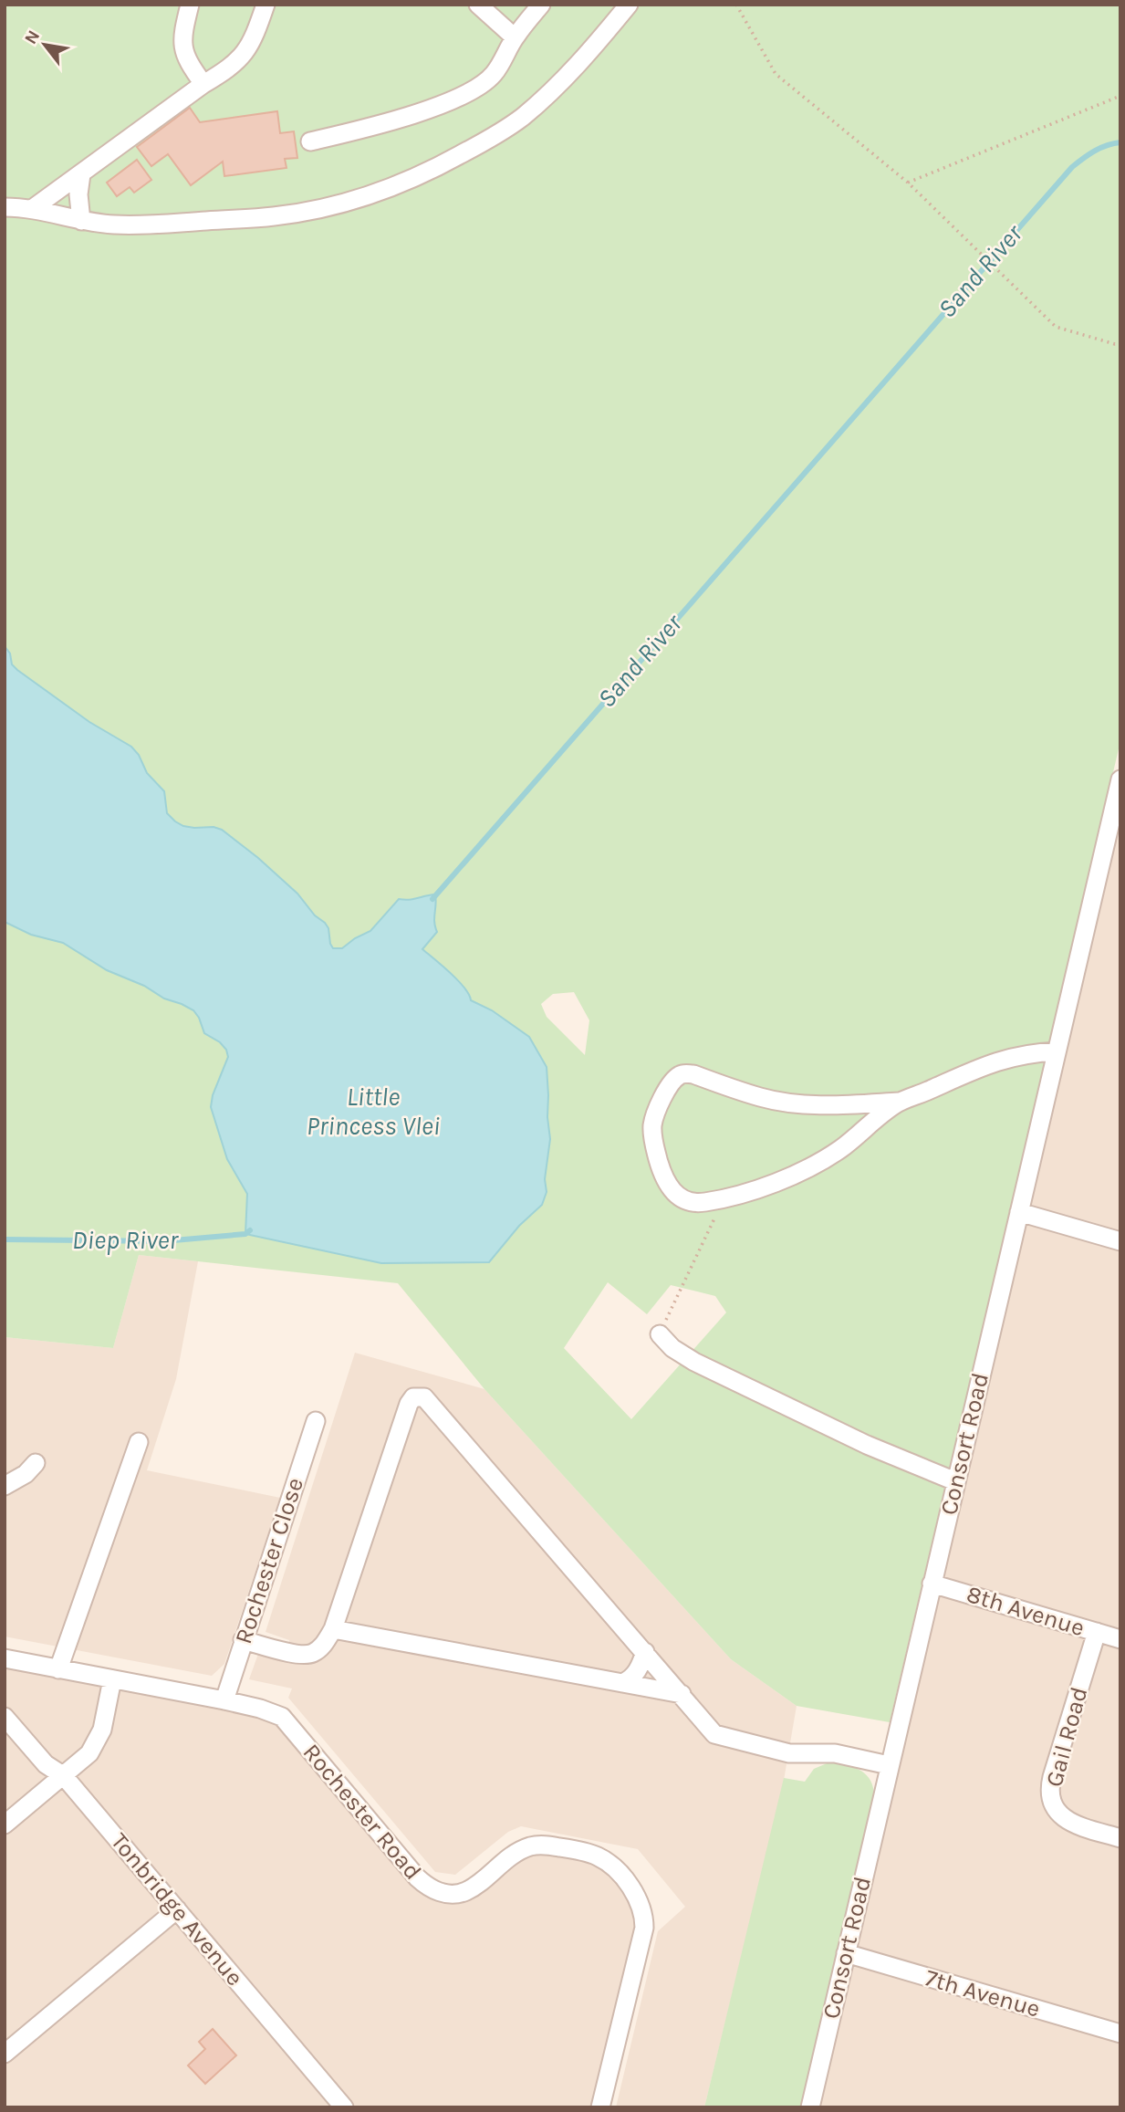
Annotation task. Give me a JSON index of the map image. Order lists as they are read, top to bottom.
{
  "streets": {
    "street": [
      "Consort Road",
      "Rochester Close",
      "8th Avenue",
      "Gail Road",
      "Rochester Road",
      "Tonbridge Avenue",
      "7th Avenue"
    ]
  },
  "crossings": [
    ["Consort Road", "8th Avenue"],
    ["Consort Road", "7th Avenue"],
    ["Rochester Close", "Rochester Road"],
    ["8th Avenue", "Gail Road"]
  ],
  "water": ["Sand River", "Little Princess Vlei", "Diep River"],
  "north": "top left"
}
